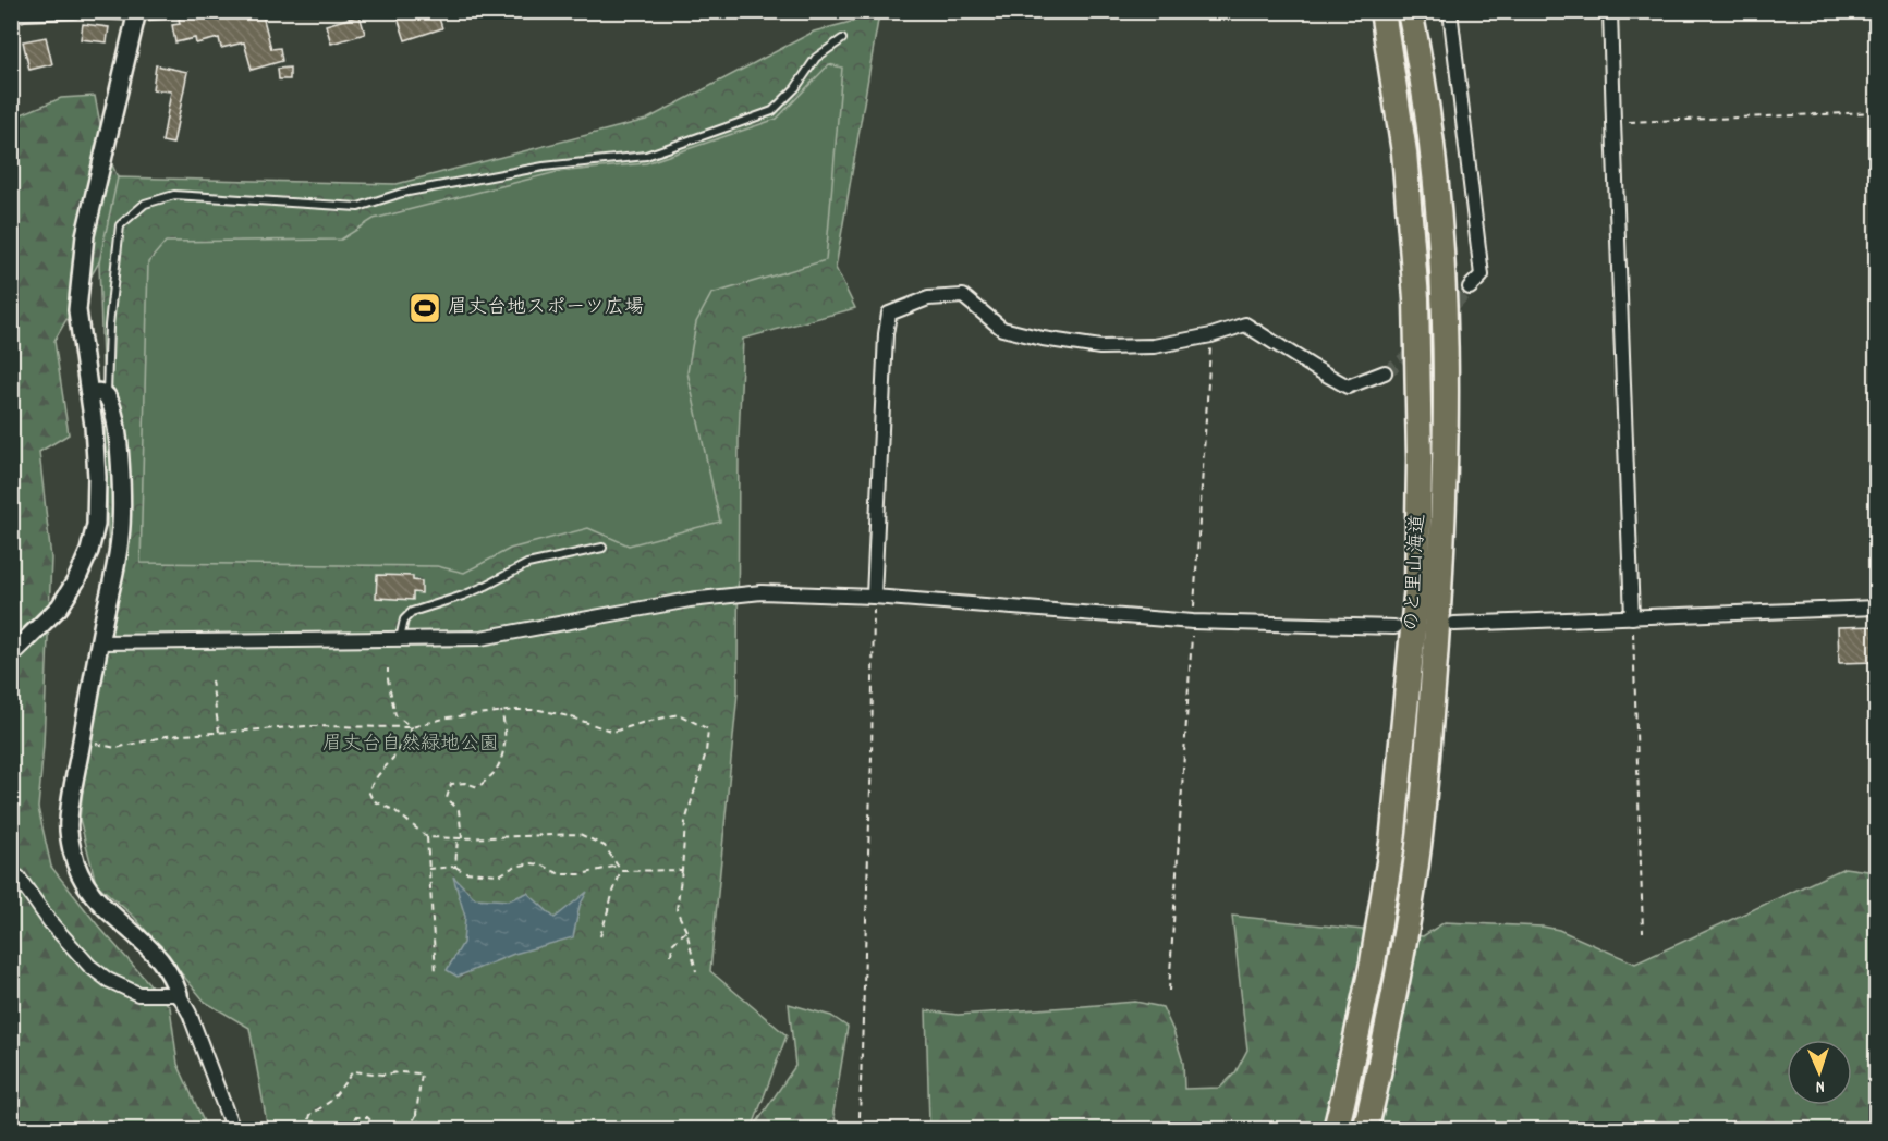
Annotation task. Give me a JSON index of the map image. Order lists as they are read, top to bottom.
{
  "streets": {
    "highway": ["のと里山海道"]
  },
  "parks": ["眉丈台自然緑地公園"],
  "places": {
    "sports": ["眉丈台地スポーツ広場"]
  },
  "north": "bottom"
}
